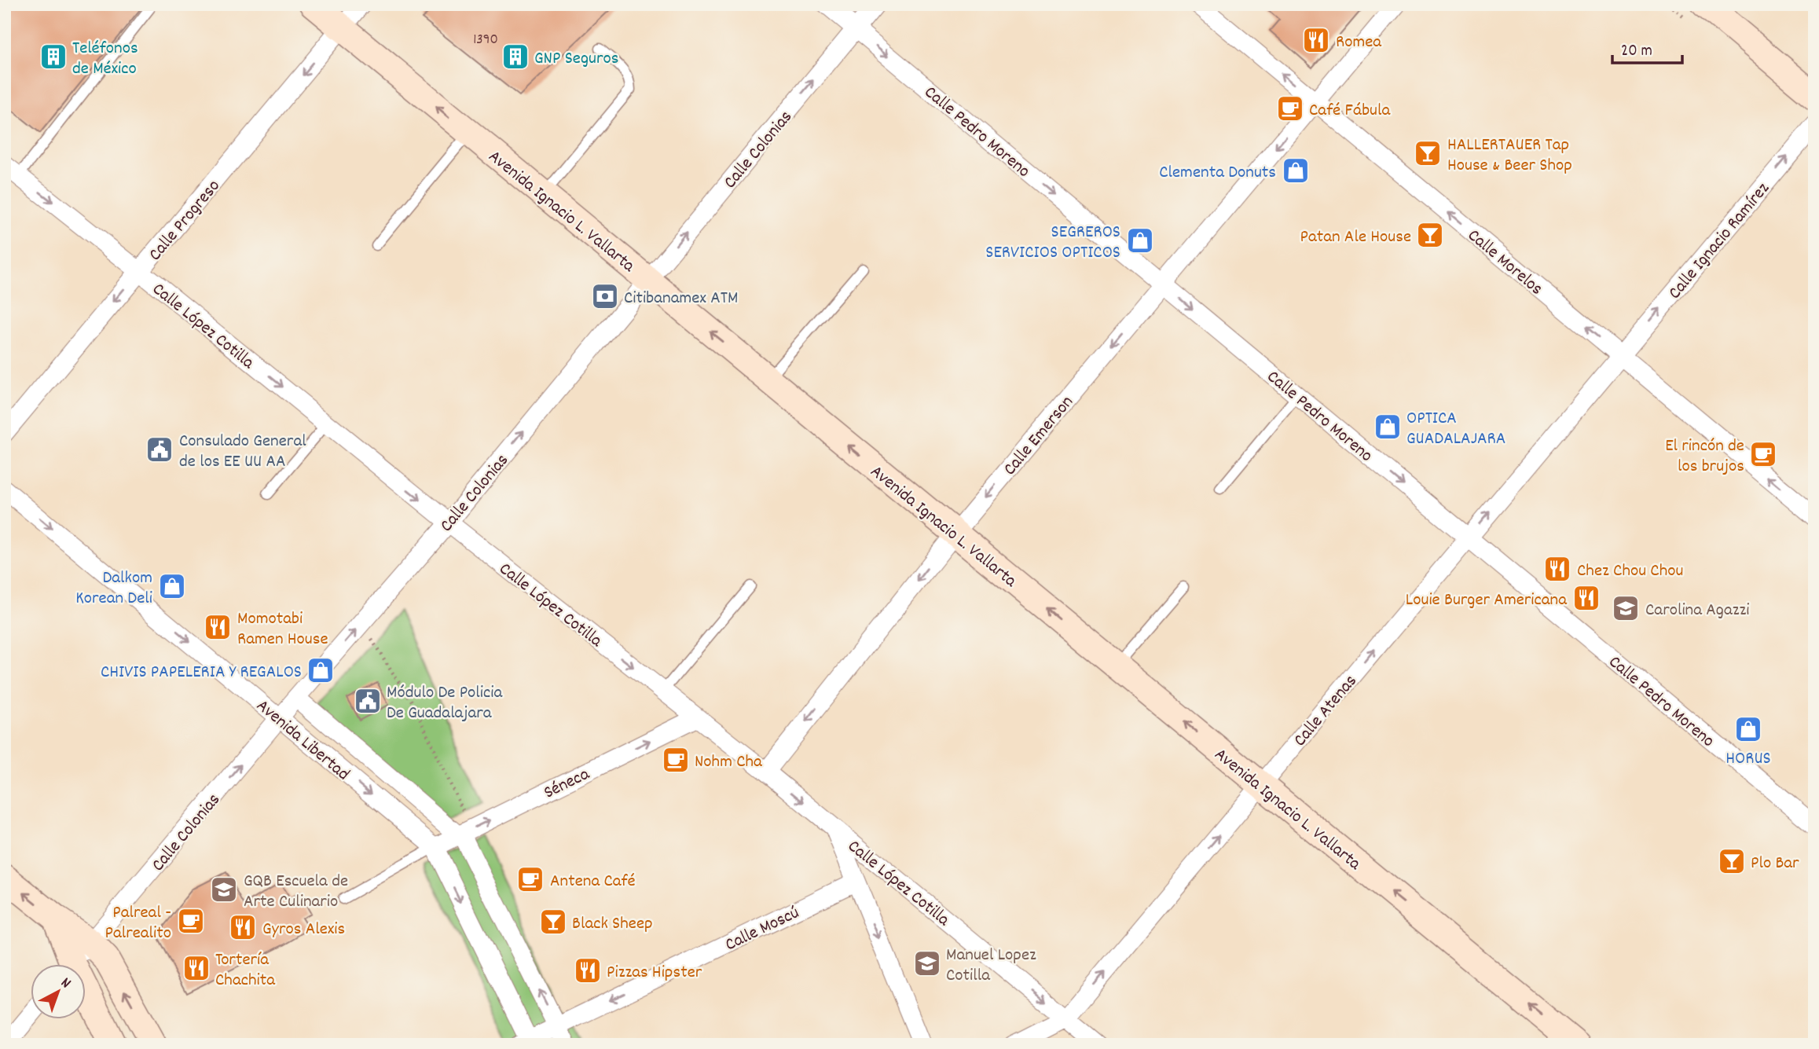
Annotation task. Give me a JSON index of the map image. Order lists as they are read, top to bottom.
{
  "streets": {
    "main road": ["Avenida Ignacio L. Vallarta"],
    "street": [
      "Calle Pedro Moreno",
      "Calle Colonias",
      "Calle Progreso",
      "Calle Ignacio Ramírez",
      "Calle Morelos",
      "Calle López Cotilla",
      "Calle Emerson",
      "Calle Atenas",
      "Avenida Libertad",
      "Séneca",
      "Calle Moscú"
    ]
  },
  "crossings": [
    ["Calle Pedro Moreno", "Calle Colonias"],
    ["Calle Pedro Moreno", "Calle Emerson"],
    ["Calle Pedro Moreno", "Calle Atenas"],
    ["Calle Colonias", "Avenida Ignacio L. Vallarta"],
    ["Calle Colonias", "Calle López Cotilla"],
    ["Calle Colonias", "Avenida Libertad"],
    ["Avenida Ignacio L. Vallarta", "Calle Progreso"],
    ["Avenida Ignacio L. Vallarta", "Calle Emerson"],
    ["Avenida Ignacio L. Vallarta", "Calle Atenas"],
    ["Calle Progreso", "Calle López Cotilla"],
    ["Calle Ignacio Ramírez", "Calle Morelos"],
    ["Calle Ignacio Ramírez", "Calle Atenas"],
    ["Calle Morelos", "Calle Emerson"],
    ["Calle Morelos", "Calle Atenas"],
    ["Calle López Cotilla", "Calle Emerson"],
    ["Calle López Cotilla", "Calle Atenas"],
    ["Calle López Cotilla", "Séneca"],
    ["Avenida Libertad", "Séneca"],
    ["Avenida Libertad", "Calle Moscú"]
  ],
  "one_way": [
    "Calle Pedro Moreno",
    "Calle Colonias",
    "Avenida Ignacio L. Vallarta",
    "Calle Progreso",
    "Calle Ignacio Ramírez",
    "Calle Morelos",
    "Calle López Cotilla",
    "Calle Emerson",
    "Calle Atenas",
    "Séneca",
    "Calle Moscú"
  ],
  "places": {
    "restaurant": [
      "Romea",
      "Chez Chou Chou",
      "Louie Burger Americana",
      "Momotabi Ramen House",
      "Gyros Alexis",
      "Tortería Chachita",
      "Pizzas Hipster"
    ],
    "building": ["Teléfonos de México", "GNP Seguros"],
    "cafe": [
      "Café Fábula",
      "El rincón de los brujos",
      "Nohm Cha",
      "Antena Café",
      "Palreal - Palrealito"
    ],
    "bar": [
      "HALLERTAUER Tap House & Beer Shop",
      "Patan Ale House",
      "Plo Bar",
      "Black Sheep"
    ],
    "shop": [
      "Clementa Donuts",
      "SEGREROS SERVICIOS OPTICOS",
      "OPTICA GUADALAJARA",
      "Dalkom Korean Deli",
      "CHIVIS PAPELERIA Y REGALOS",
      "HORUS"
    ],
    "bank": ["Citibanamex ATM"],
    "public building": ["Consulado General de los EE UU AA", "Módulo De Policia De Guadalajara"],
    "school or university": ["Carolina Agazzi", "GQB Escuela de Arte Culinario", "Manuel Lopez Cotilla"]
  },
  "house_numbers": ["1390"],
  "scale_bar": "20 m",
  "north": "top right"
}
